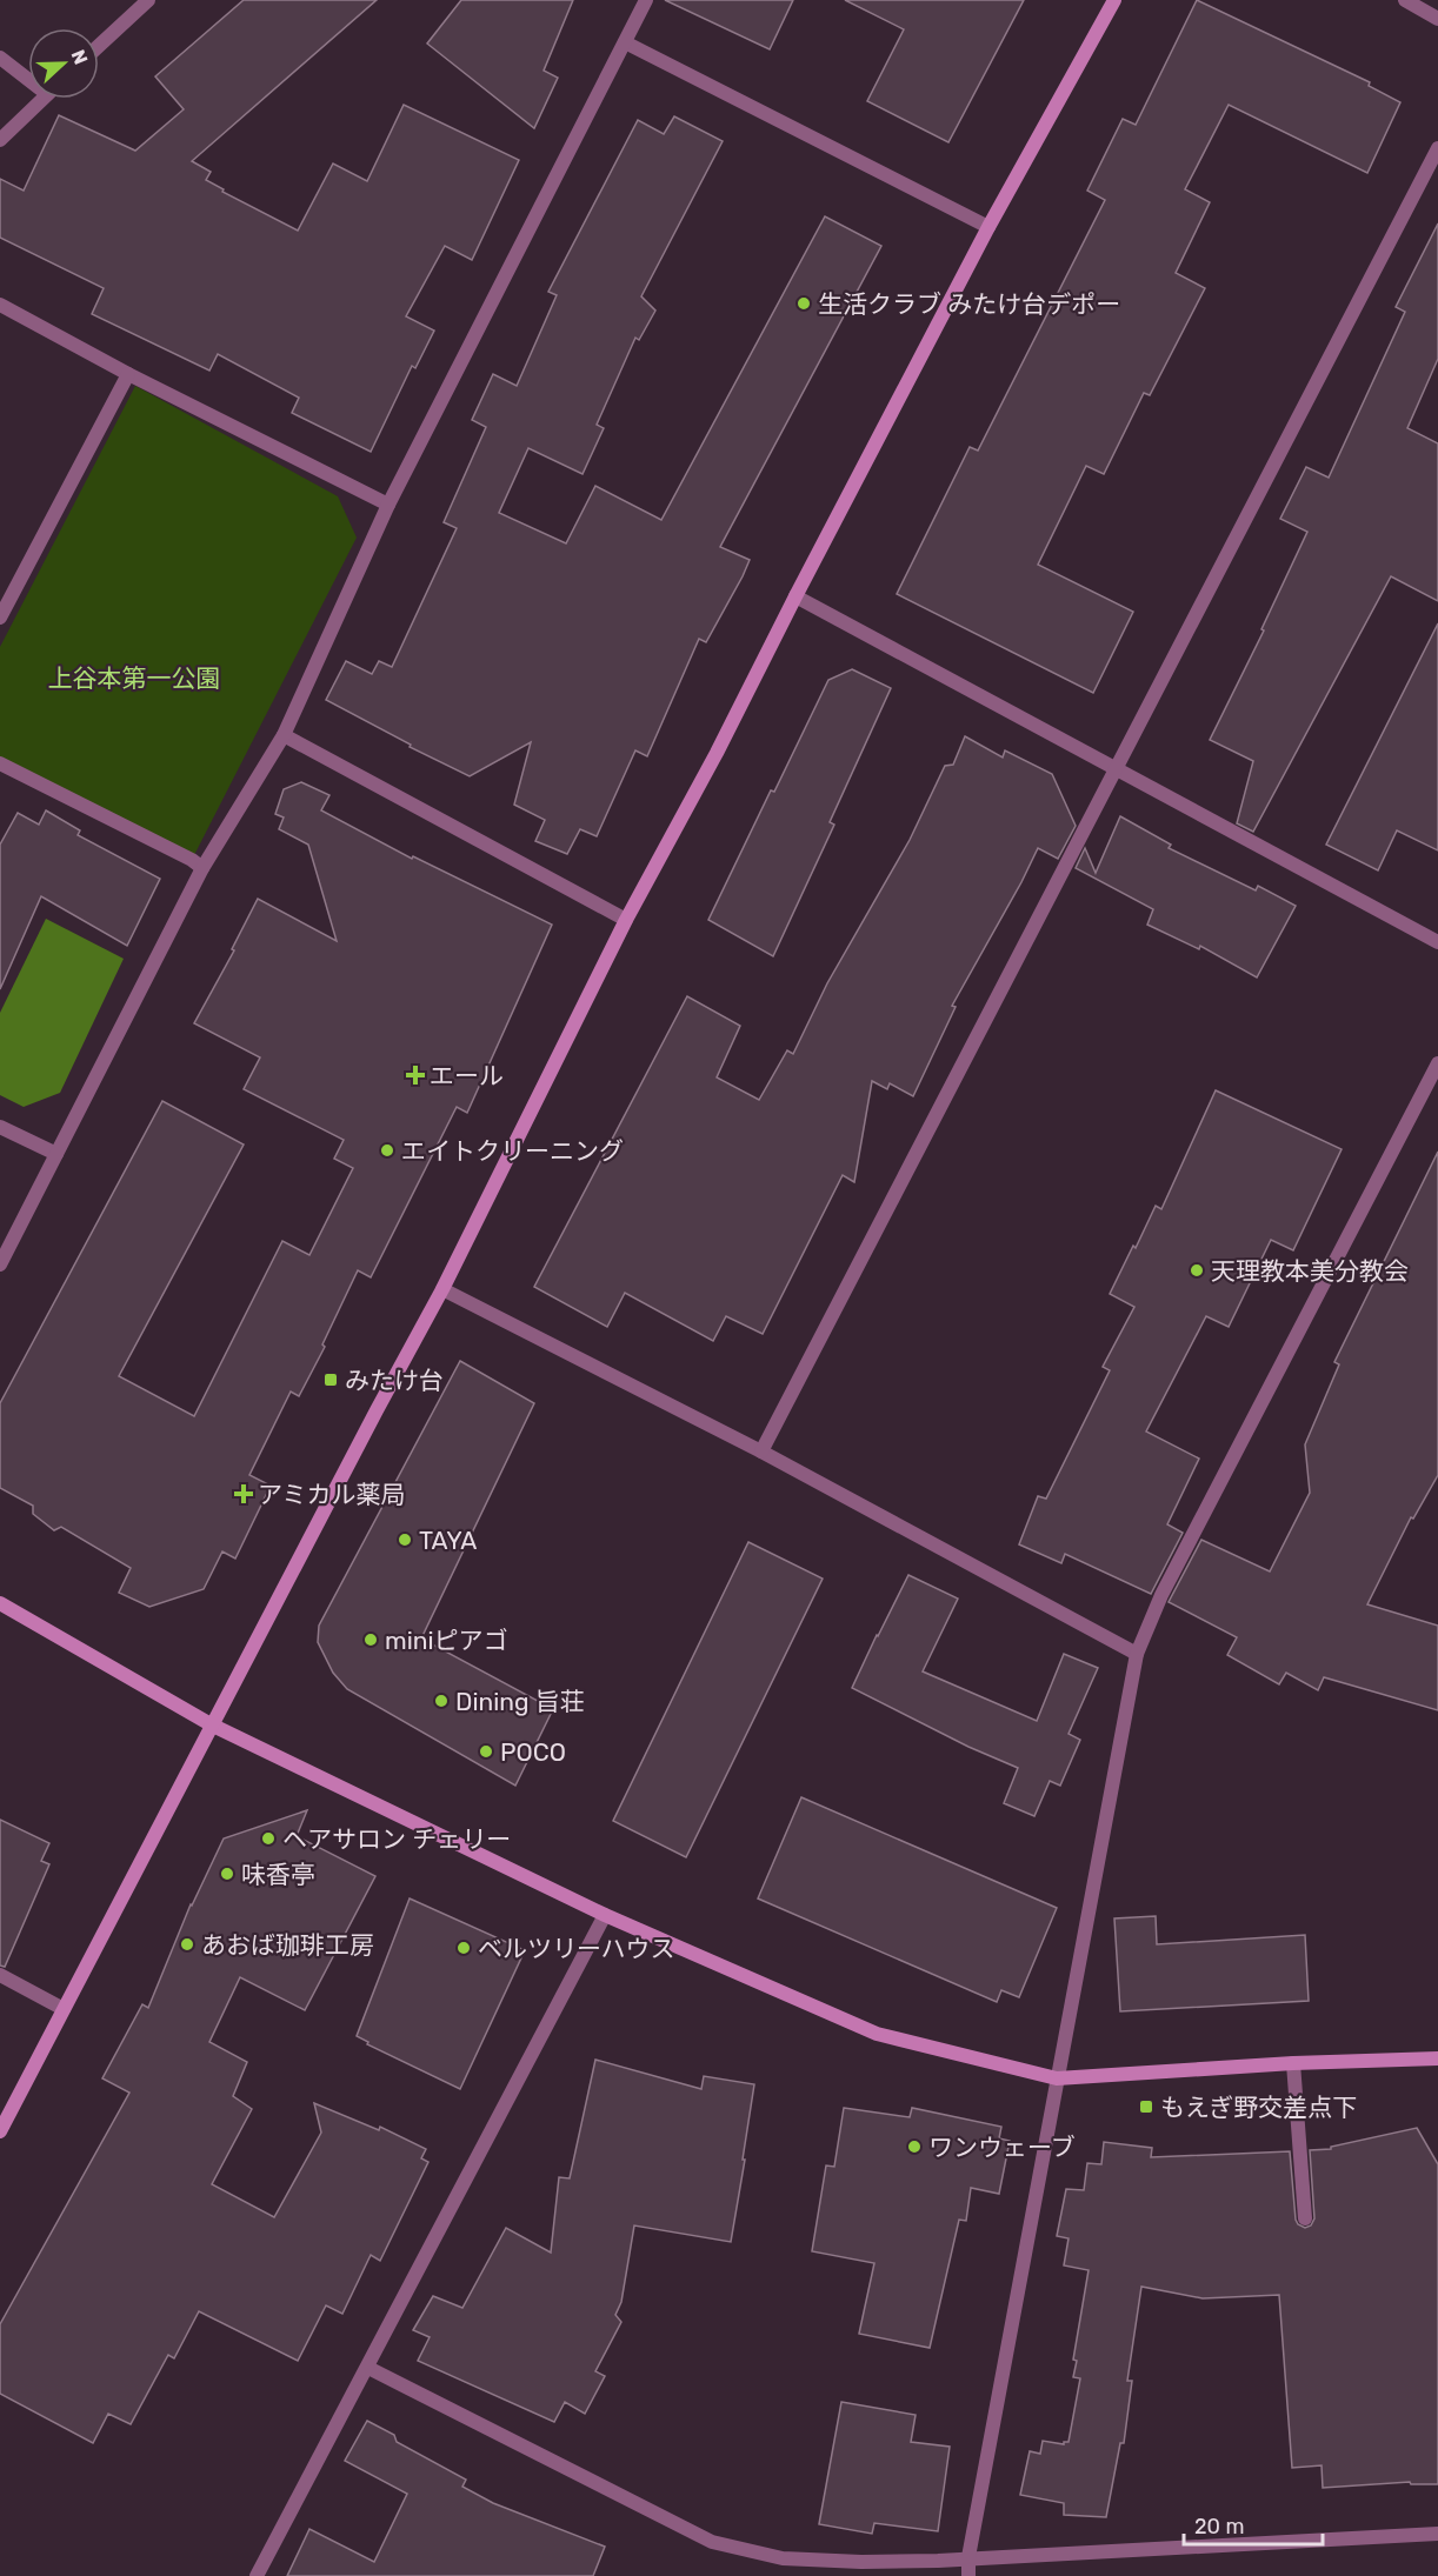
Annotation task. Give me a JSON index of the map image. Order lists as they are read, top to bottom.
{
  "parks": ["上谷本第一公園"],
  "places": {
    "other": [
      "生活クラブ みたけ台デポー",
      "エイトクリーニング",
      "天理教本美分教会",
      "TAYA",
      "miniピアゴ",
      "Dining 旨荘",
      "POCO",
      "ヘアサロン チェリー",
      "味香亭",
      "あおば珈琲工房",
      "ベルツリーハウス",
      "ワンウェーブ"
    ],
    "health": ["エール", "アミカル薬局"],
    "transit": ["みたけ台", "もえぎ野交差点下"]
  },
  "scale_bar": "20 m",
  "north": "right"
}
